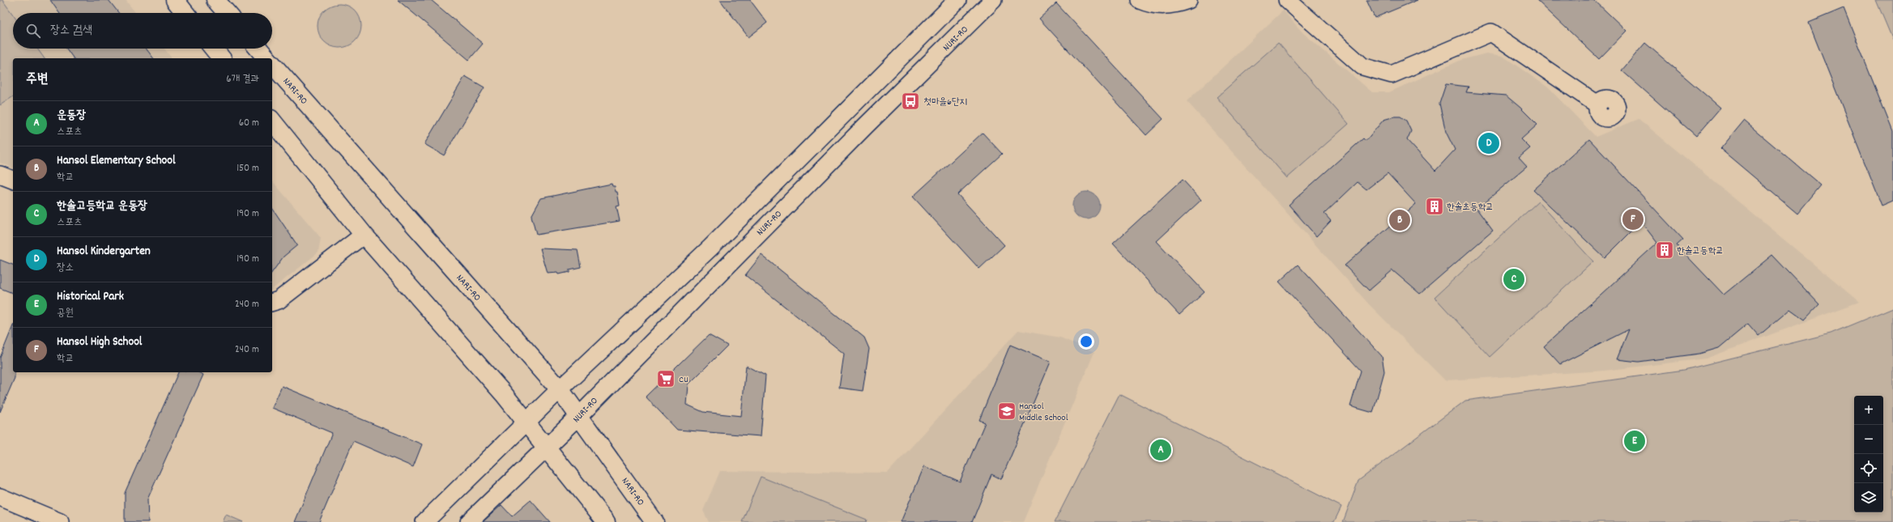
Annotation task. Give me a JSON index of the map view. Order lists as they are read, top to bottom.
{
  "streets": {
    "main road": ["NARI-RO"],
    "street": ["NURI-RO"]
  },
  "crossings": [
    ["NURI-RO", "NARI-RO"]
  ],
  "places": {
    "bus stop": ["첫마을6단지"],
    "building": ["한솔초등학교", "한솔고등학교"],
    "supermarket": ["CU"],
    "school or university": ["Hansol Middle School"]
  },
  "page": {
    "search": "장소 검색",
    "heading": ["주변", "6개 결과"],
    "list": [
      {
        "mark": "A",
        "name": "운동장",
        "note": "스포츠",
        "value": "60 m"
      },
      {
        "mark": "B",
        "name": "Hansol Elementary School",
        "note": "학교",
        "value": "150 m"
      },
      {
        "mark": "C",
        "name": "한솔고등학교 운동장",
        "note": "스포츠",
        "value": "190 m"
      },
      {
        "mark": "D",
        "name": "Hansol Kindergarten",
        "note": "장소",
        "value": "190 m"
      },
      {
        "mark": "E",
        "name": "Historical Park",
        "note": "공원",
        "value": "240 m"
      },
      {
        "mark": "F",
        "name": "Hansol High School",
        "note": "학교",
        "value": "240 m"
      }
    ],
    "pins": [
      "D",
      "F",
      "B",
      "C",
      "E",
      "A"
    ],
    "map_buttons": ["+", "−"]
  }
}
